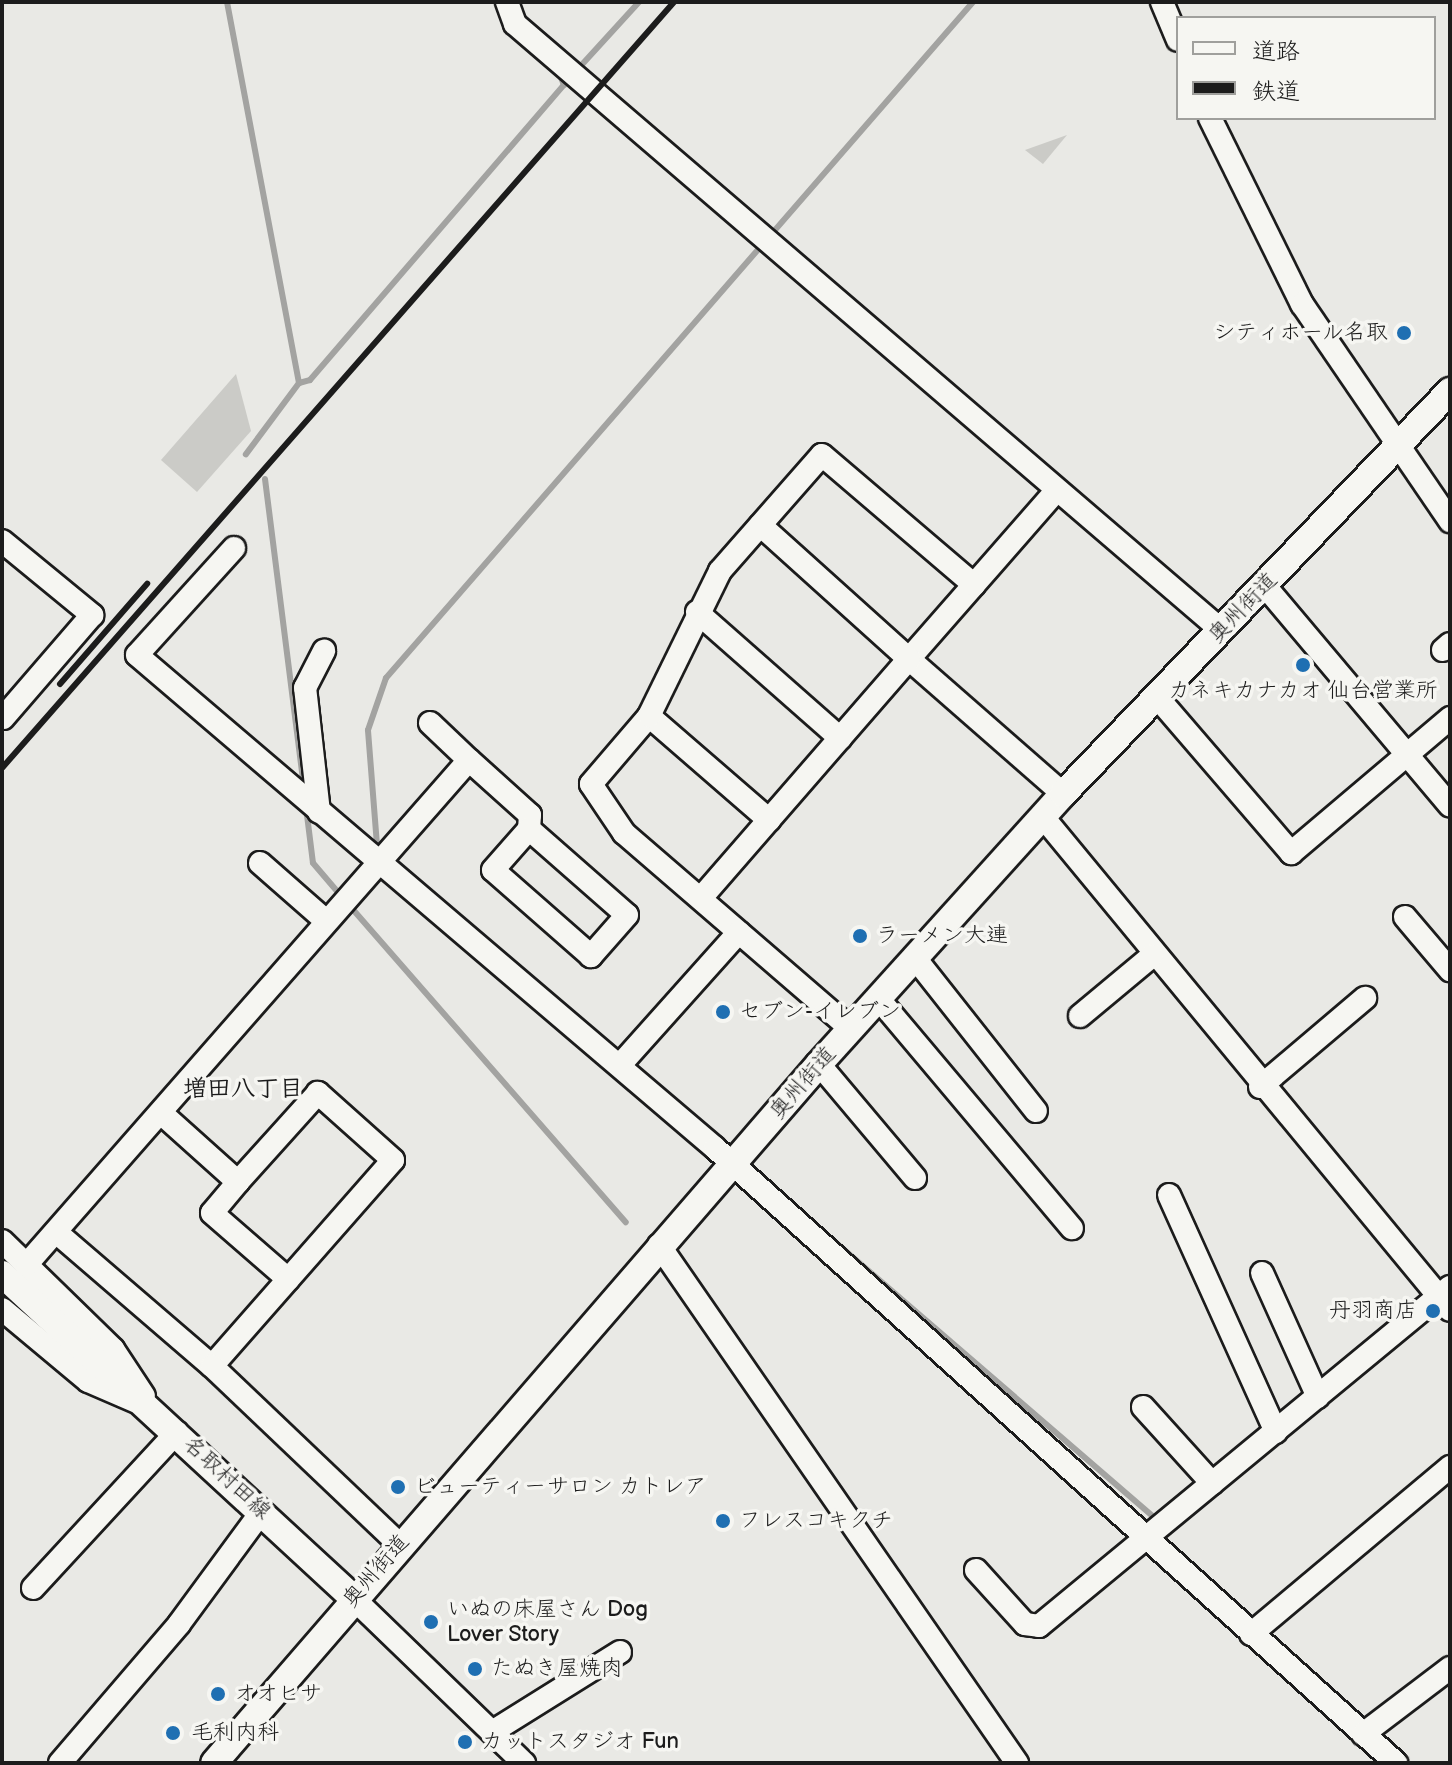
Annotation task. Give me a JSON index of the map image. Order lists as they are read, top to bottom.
{
  "streets": {
    "main road": ["奥州街道", "名取村田線"]
  },
  "crossings": [
    ["奥州街道", "名取村田線"]
  ],
  "districts": ["増田八丁目"],
  "places": [
    "シティホール名取",
    "カネキカナカオ 仙台営業所",
    "ラーメン大連",
    "セブン-イレブン",
    "丹羽商店",
    "ビューティーサロン カトレア",
    "フレスコキクチ",
    "いぬの床屋さん Dog Lover Story",
    "たぬき屋焼肉",
    "オオヒサ",
    "毛利内科",
    "カットスタジオ Fun"
  ],
  "legend": ["道路", "鉄道"]
}
